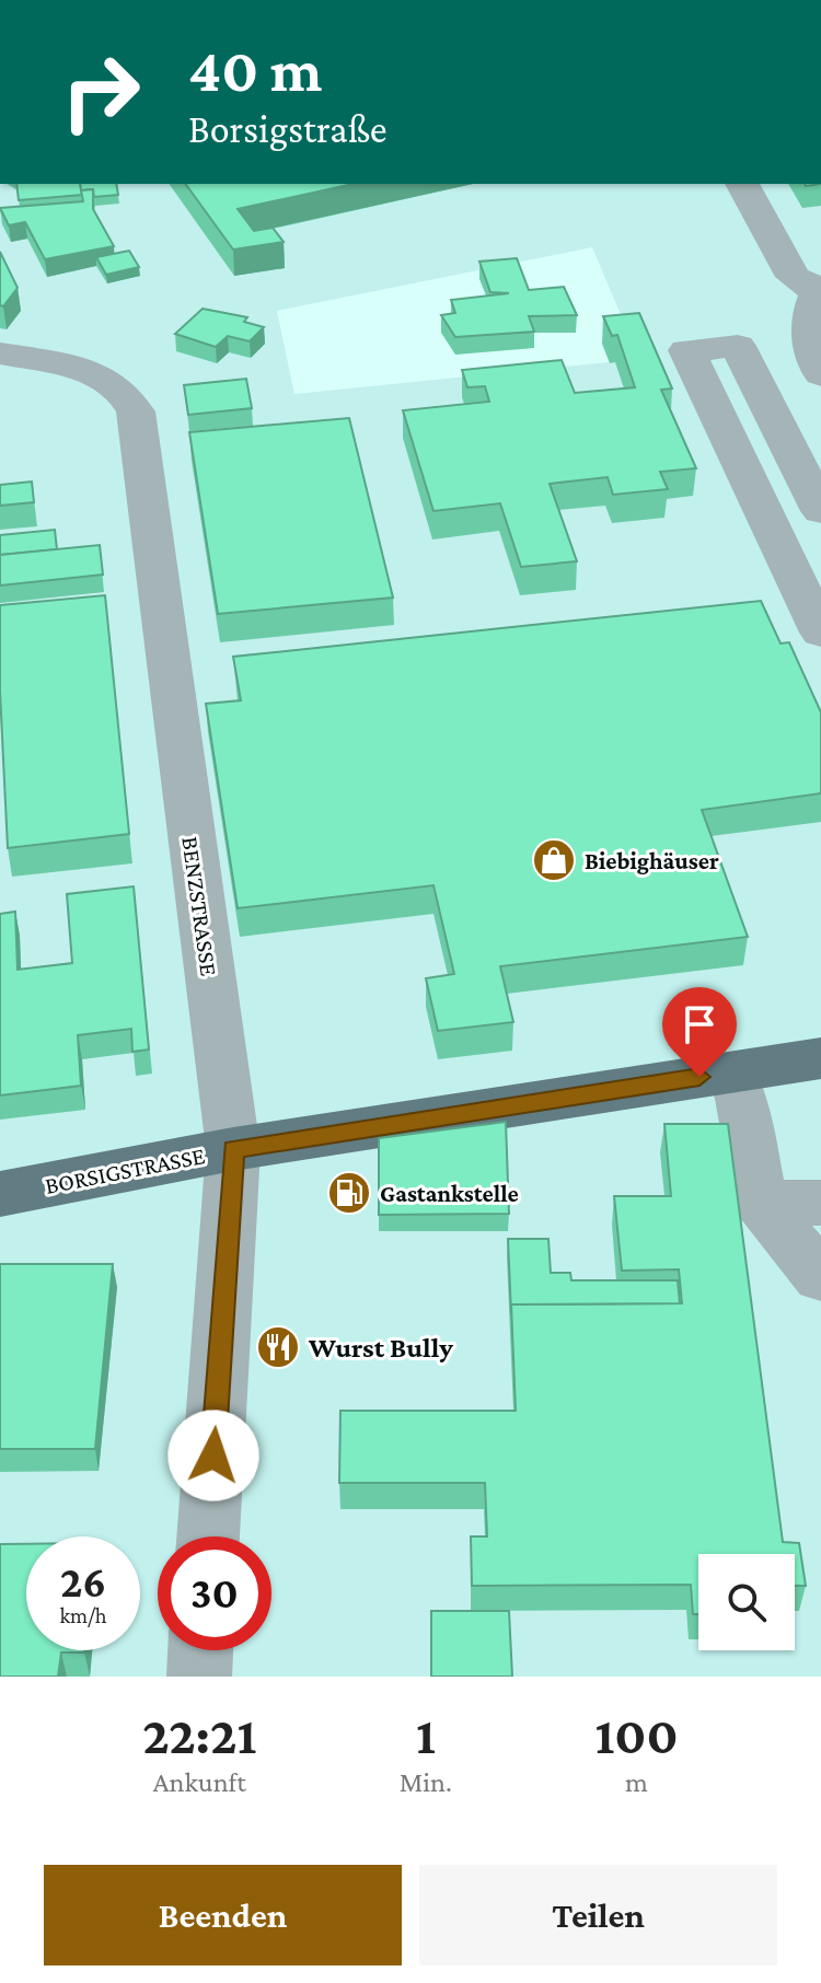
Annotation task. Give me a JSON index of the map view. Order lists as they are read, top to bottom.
{
  "streets": {
    "main road": ["BORSIGSTRASSE"],
    "street": ["BENZSTRASSE"]
  },
  "crossings": [
    ["BENZSTRASSE", "BORSIGSTRASSE"]
  ],
  "places": {
    "shop": ["Biebighäuser"],
    "fuel station": ["Gastankstelle"],
    "restaurant": ["Wurst Bully"]
  },
  "page": {
    "turn": ["40 m", "Borsigstraße"],
    "speed": "26 km/h",
    "limit": "30",
    "eta": [
      "22:21",
      "Ankunft",
      "1",
      "Min.",
      "100",
      "m"
    ],
    "buttons": ["Beenden", "Teilen"]
  }
}
